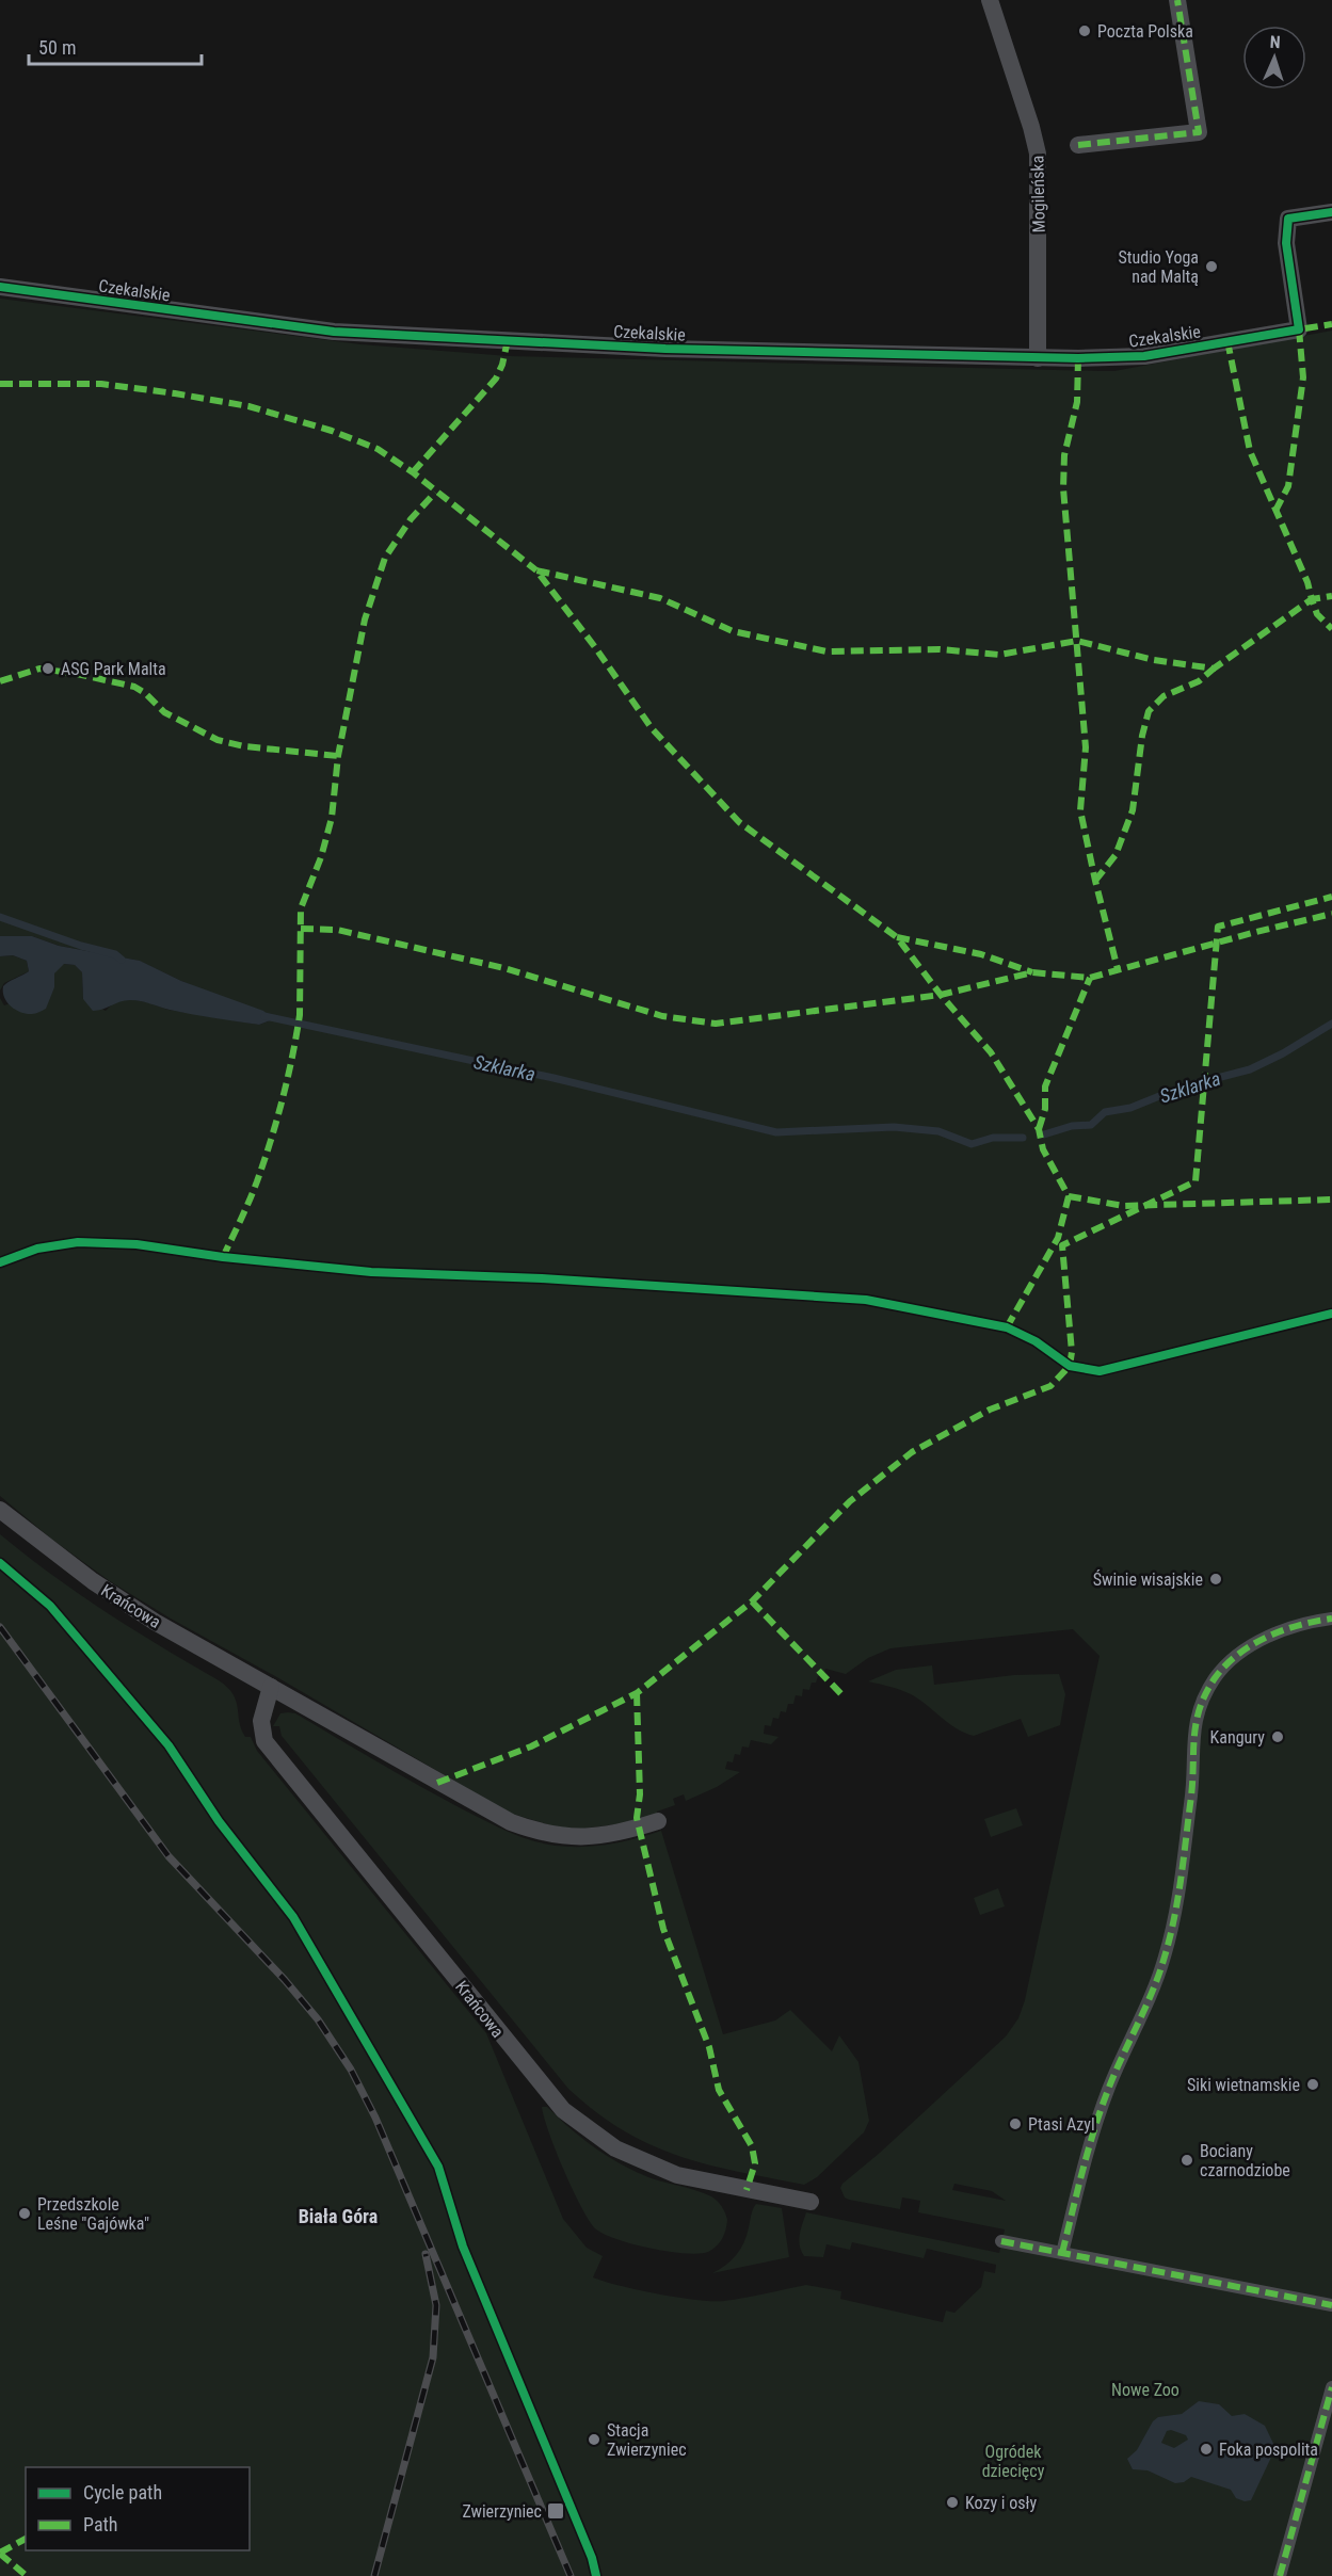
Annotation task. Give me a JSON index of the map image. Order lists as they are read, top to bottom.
{
  "streets": {
    "street": ["Mogileńska", "Czekalskie", "Krańcowa"]
  },
  "crossings": [
    ["Mogileńska", "Czekalskie"]
  ],
  "districts": ["Biała Góra"],
  "water": ["Szklarka"],
  "parks": ["Nowe Zoo", "Ogródek dziecięcy"],
  "places": {
    "other": [
      "Poczta Polska",
      "Studio Yoga nad Maltą",
      "ASG Park Malta",
      "Świnie wisajskie",
      "Kangury",
      "Siki wietnamskie",
      "Ptasi Azyl",
      "Bociany czarnodziobe",
      "Przedszkole Leśne \"Gajówka\"",
      "Stacja Zwierzyniec",
      "Foka pospolita",
      "Kozy i osły"
    ],
    "transit": ["Zwierzyniec"]
  },
  "legend": ["Cycle path", "Path"],
  "scale_bar": "50 m",
  "north": "top"
}
